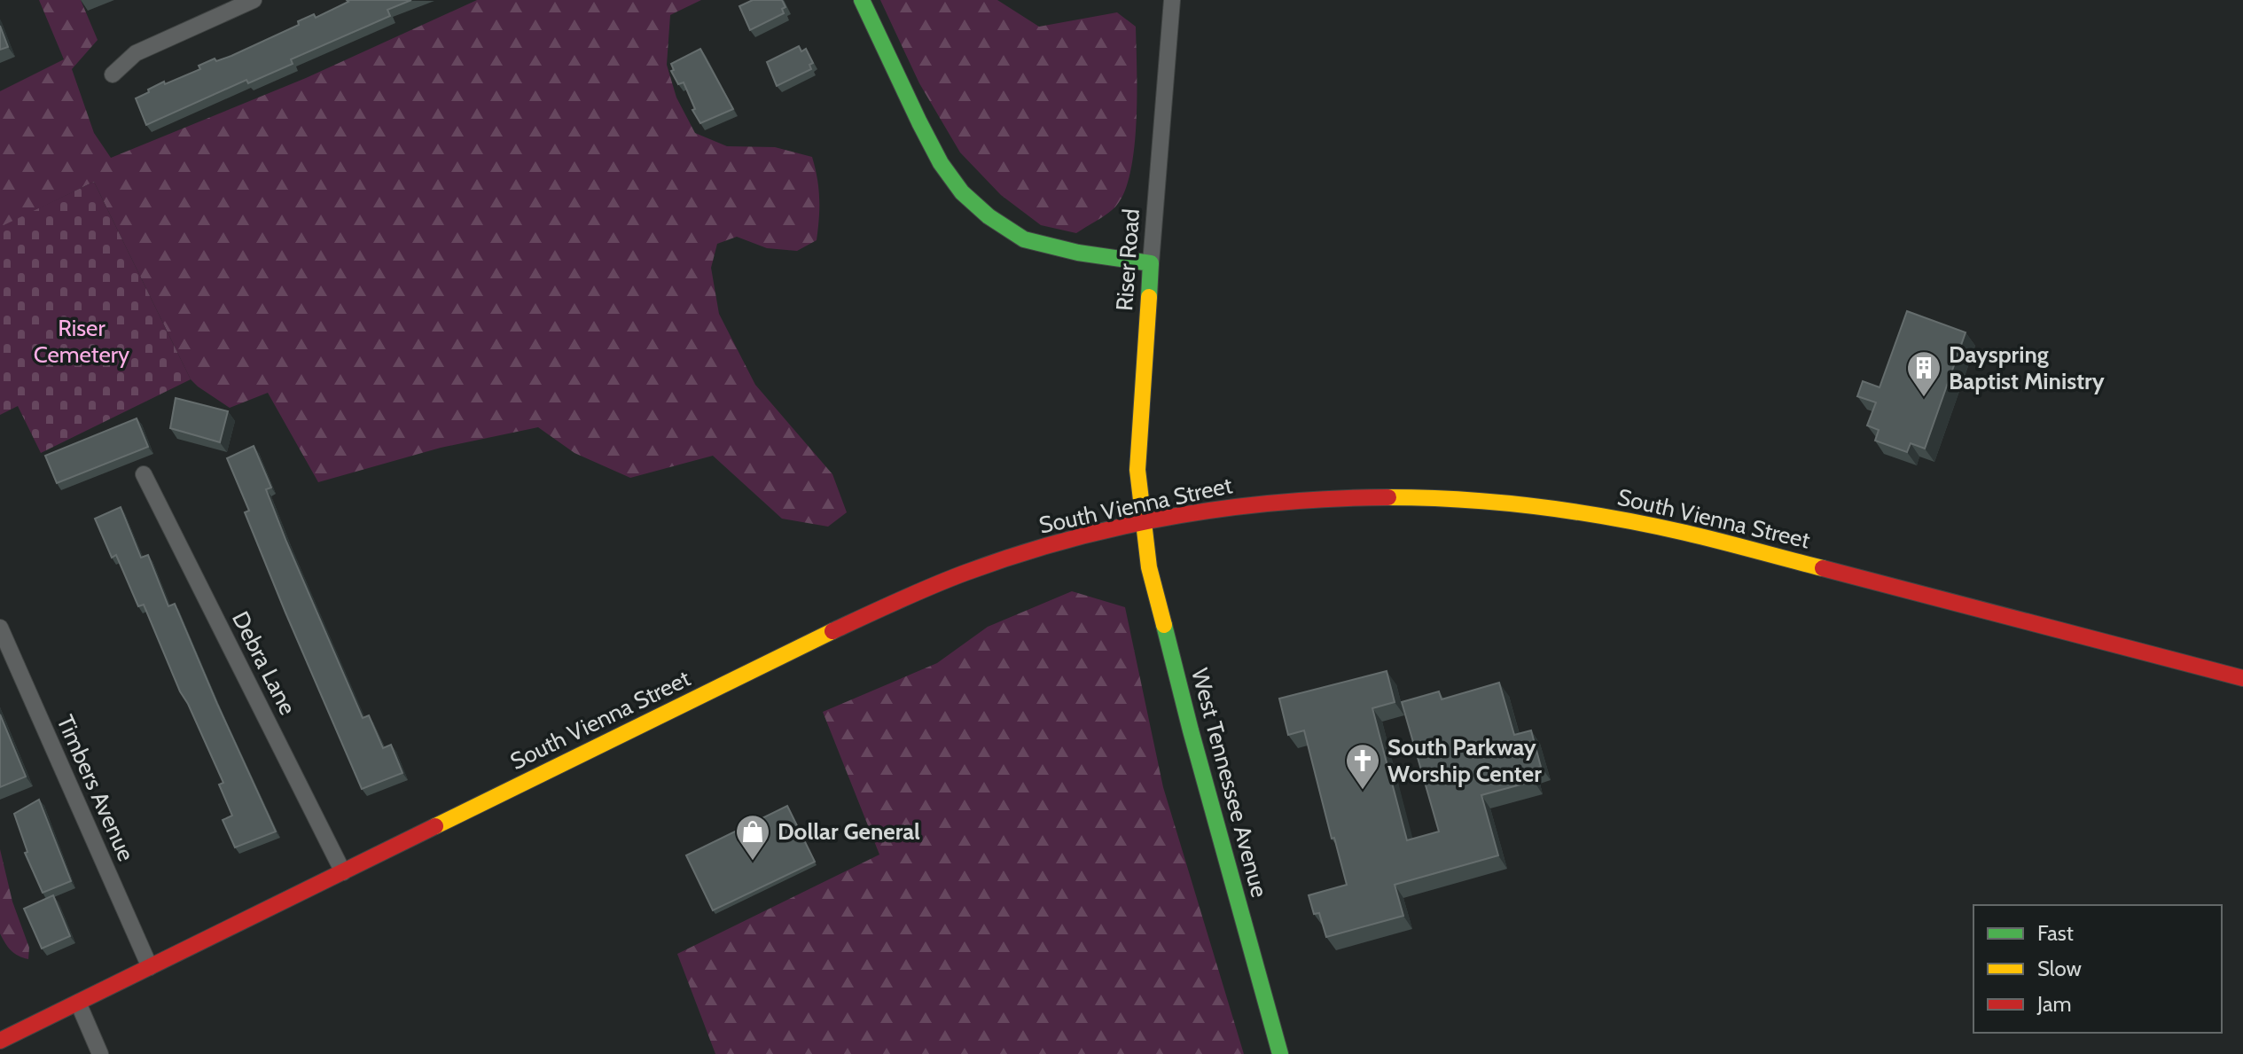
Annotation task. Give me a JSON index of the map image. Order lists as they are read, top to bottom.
{
  "streets": {
    "main road": ["Riser Road", "South Vienna Street", "West Tennessee Avenue"],
    "street": ["Debra Lane", "Timbers Avenue"]
  },
  "crossings": [
    ["Riser Road", "South Vienna Street"],
    ["Riser Road", "West Tennessee Avenue"],
    ["South Vienna Street", "Debra Lane"],
    ["South Vienna Street", "West Tennessee Avenue"],
    ["South Vienna Street", "Timbers Avenue"]
  ],
  "parks": ["Riser Cemetery"],
  "places": {
    "building": ["Dayspring Baptist Ministry"],
    "church": ["South Parkway Worship Center"],
    "shop": ["Dollar General"]
  },
  "legend": ["Fast", "Slow", "Jam"]
}
